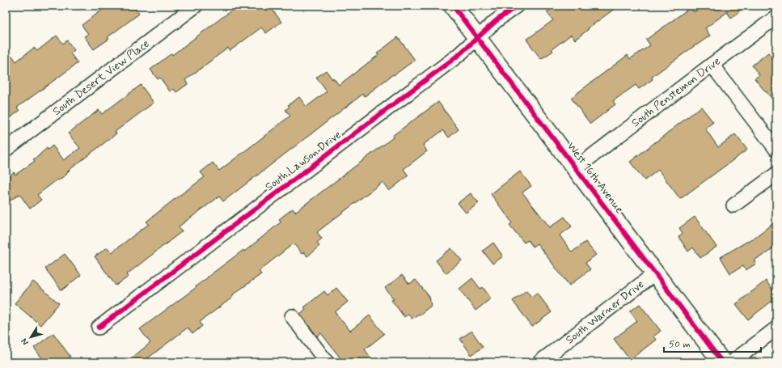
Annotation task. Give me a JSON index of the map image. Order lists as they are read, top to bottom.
{
  "streets": {
    "street": [
      "South Desert View Place",
      "South Penstemon Drive",
      "South Lawson Drive",
      "West 16th Avenue",
      "South Warner Drive"
    ]
  },
  "crossings": [
    ["South Penstemon Drive", "West 16th Avenue"],
    ["South Lawson Drive", "West 16th Avenue"],
    ["West 16th Avenue", "South Warner Drive"]
  ],
  "scale_bar": "50 m",
  "north": "bottom left"
}
